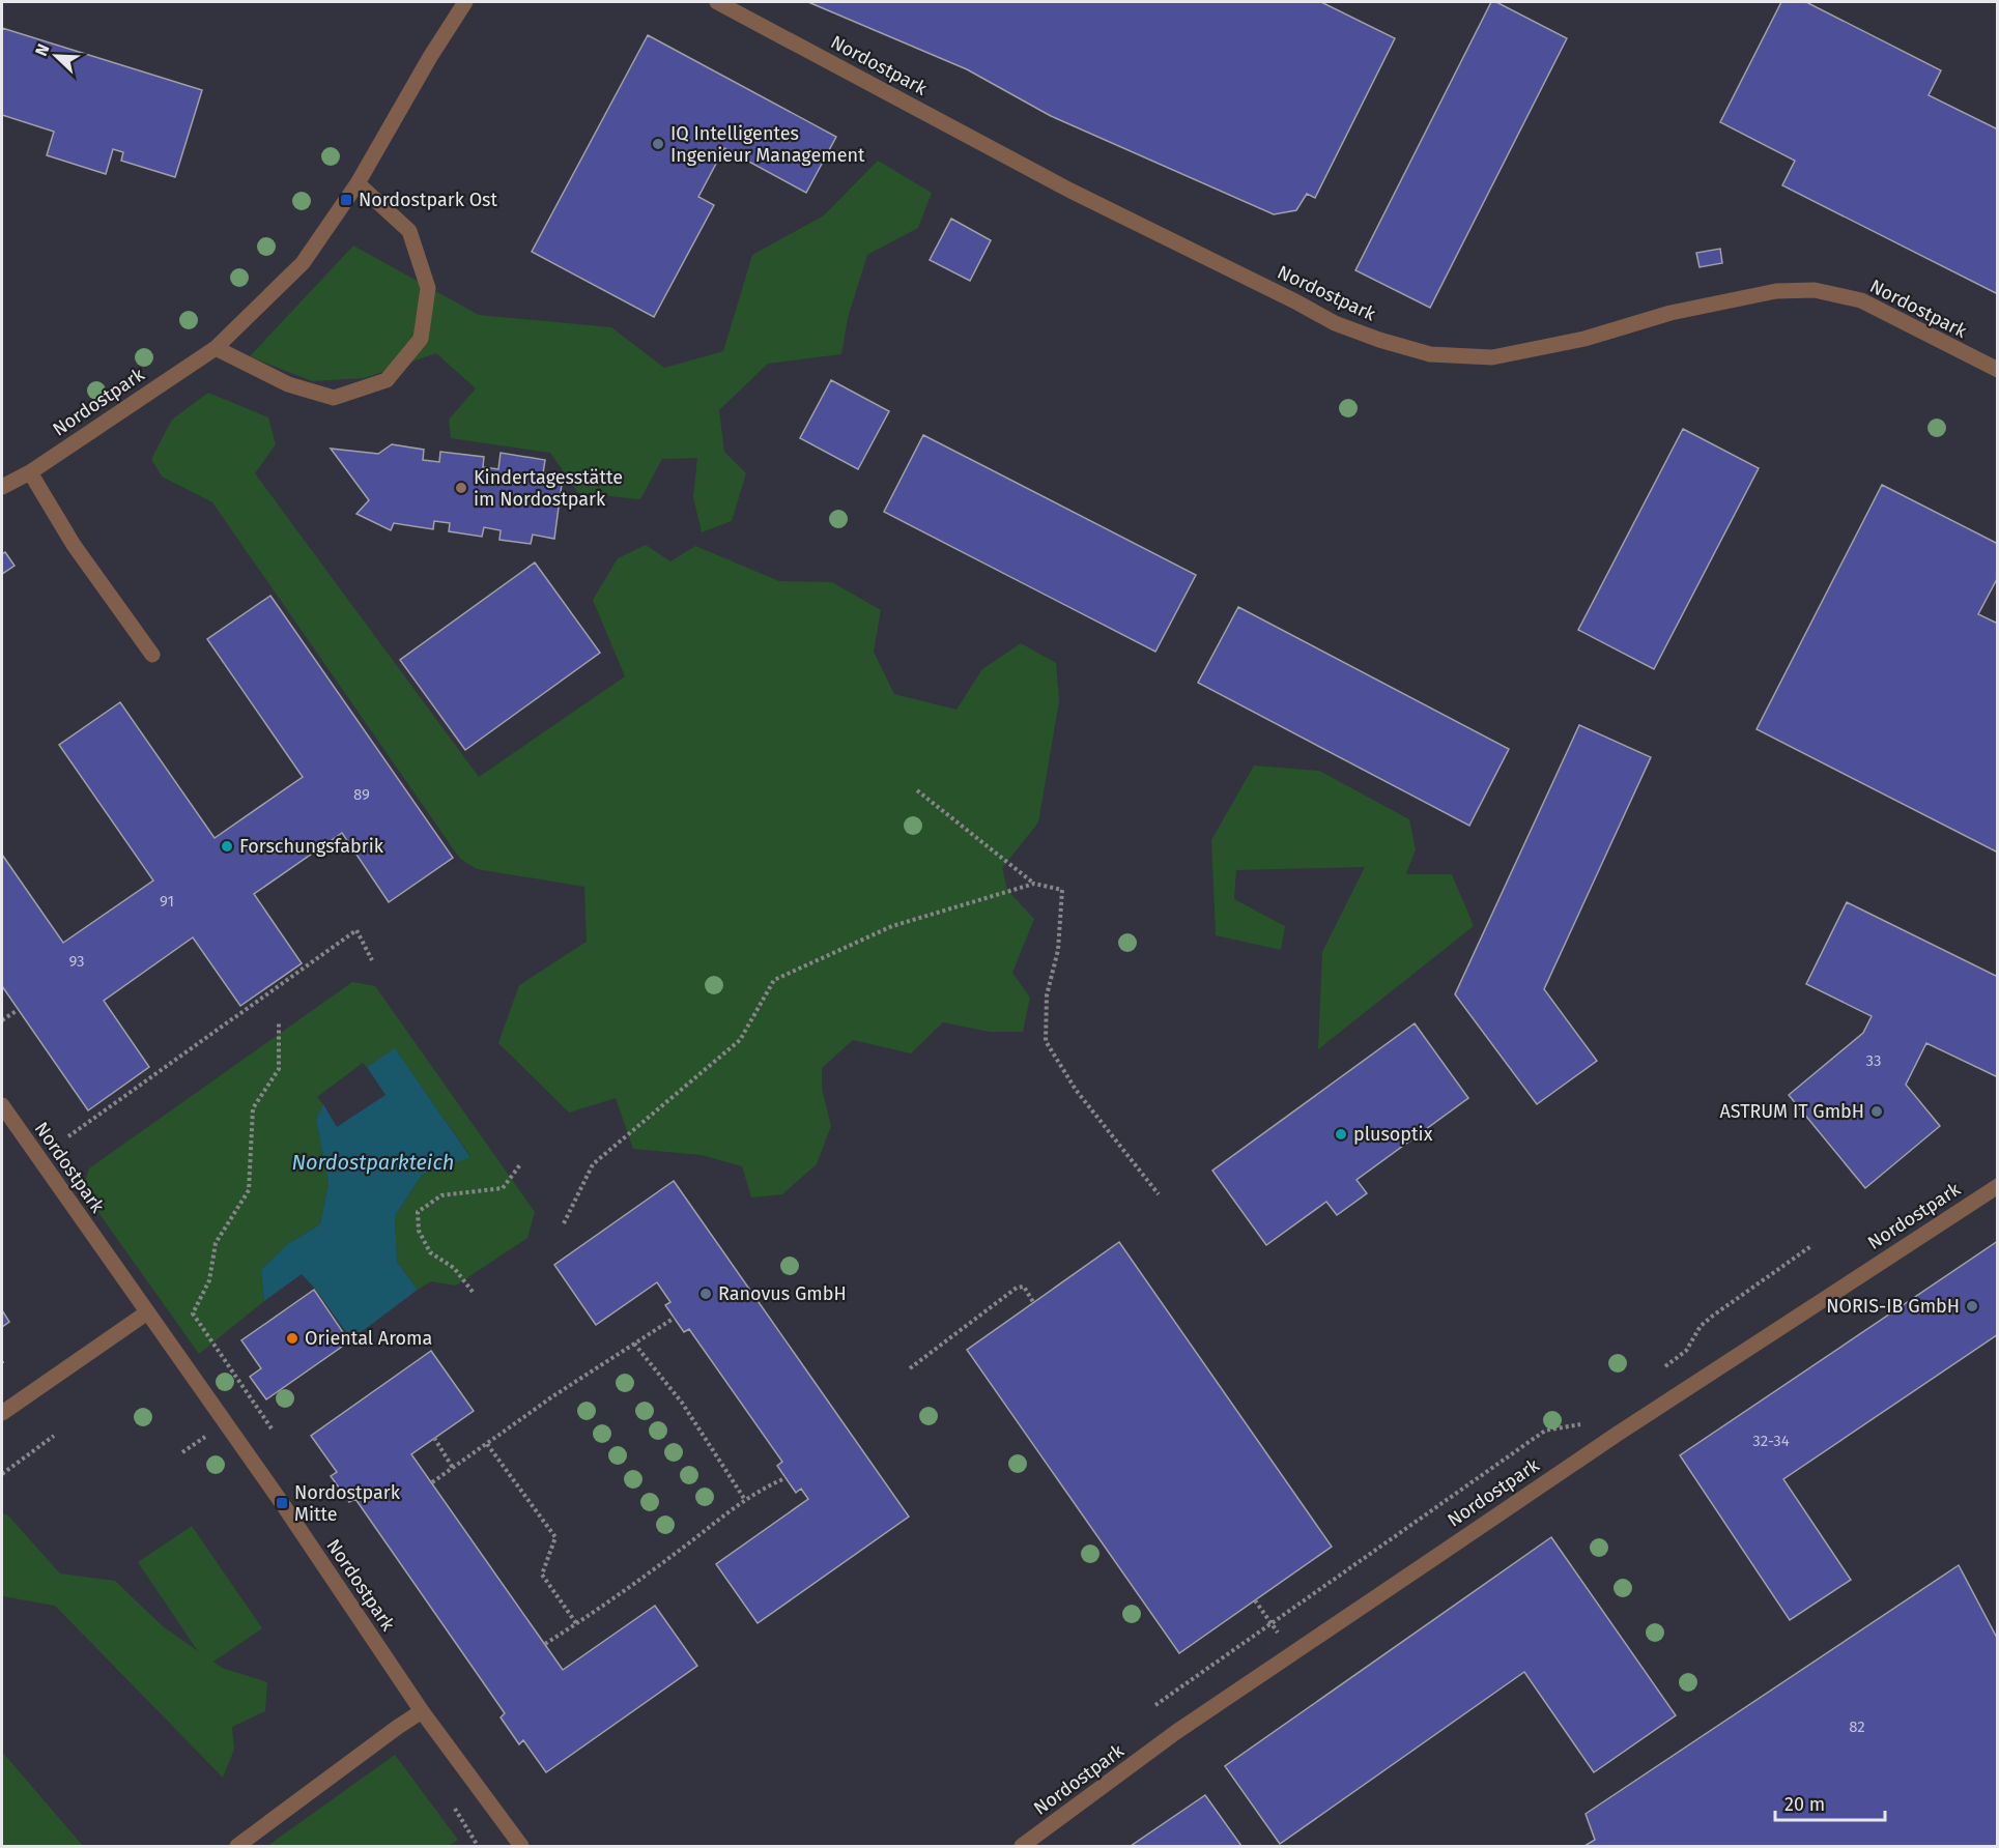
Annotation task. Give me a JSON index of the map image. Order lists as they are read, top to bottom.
{
  "streets": {
    "street": ["Nordostpark"]
  },
  "water": ["Nordostparkteich"],
  "places": {
    "other": [
      "IQ Intelligentes Ingenieur Management",
      "Kindertagesstätte im Nordostpark",
      "Forschungsfabrik",
      "ASTRUM IT GmbH",
      "plusoptix",
      "Ranovus GmbH",
      "NORIS-IB GmbH",
      "Oriental Aroma"
    ],
    "transit": ["Nordostpark Ost", "Nordostpark Mitte"]
  },
  "house_numbers": [
    "89",
    "91",
    "93",
    "33",
    "32-34",
    "82"
  ],
  "scale_bar": "20 m",
  "north": "top left"
}
